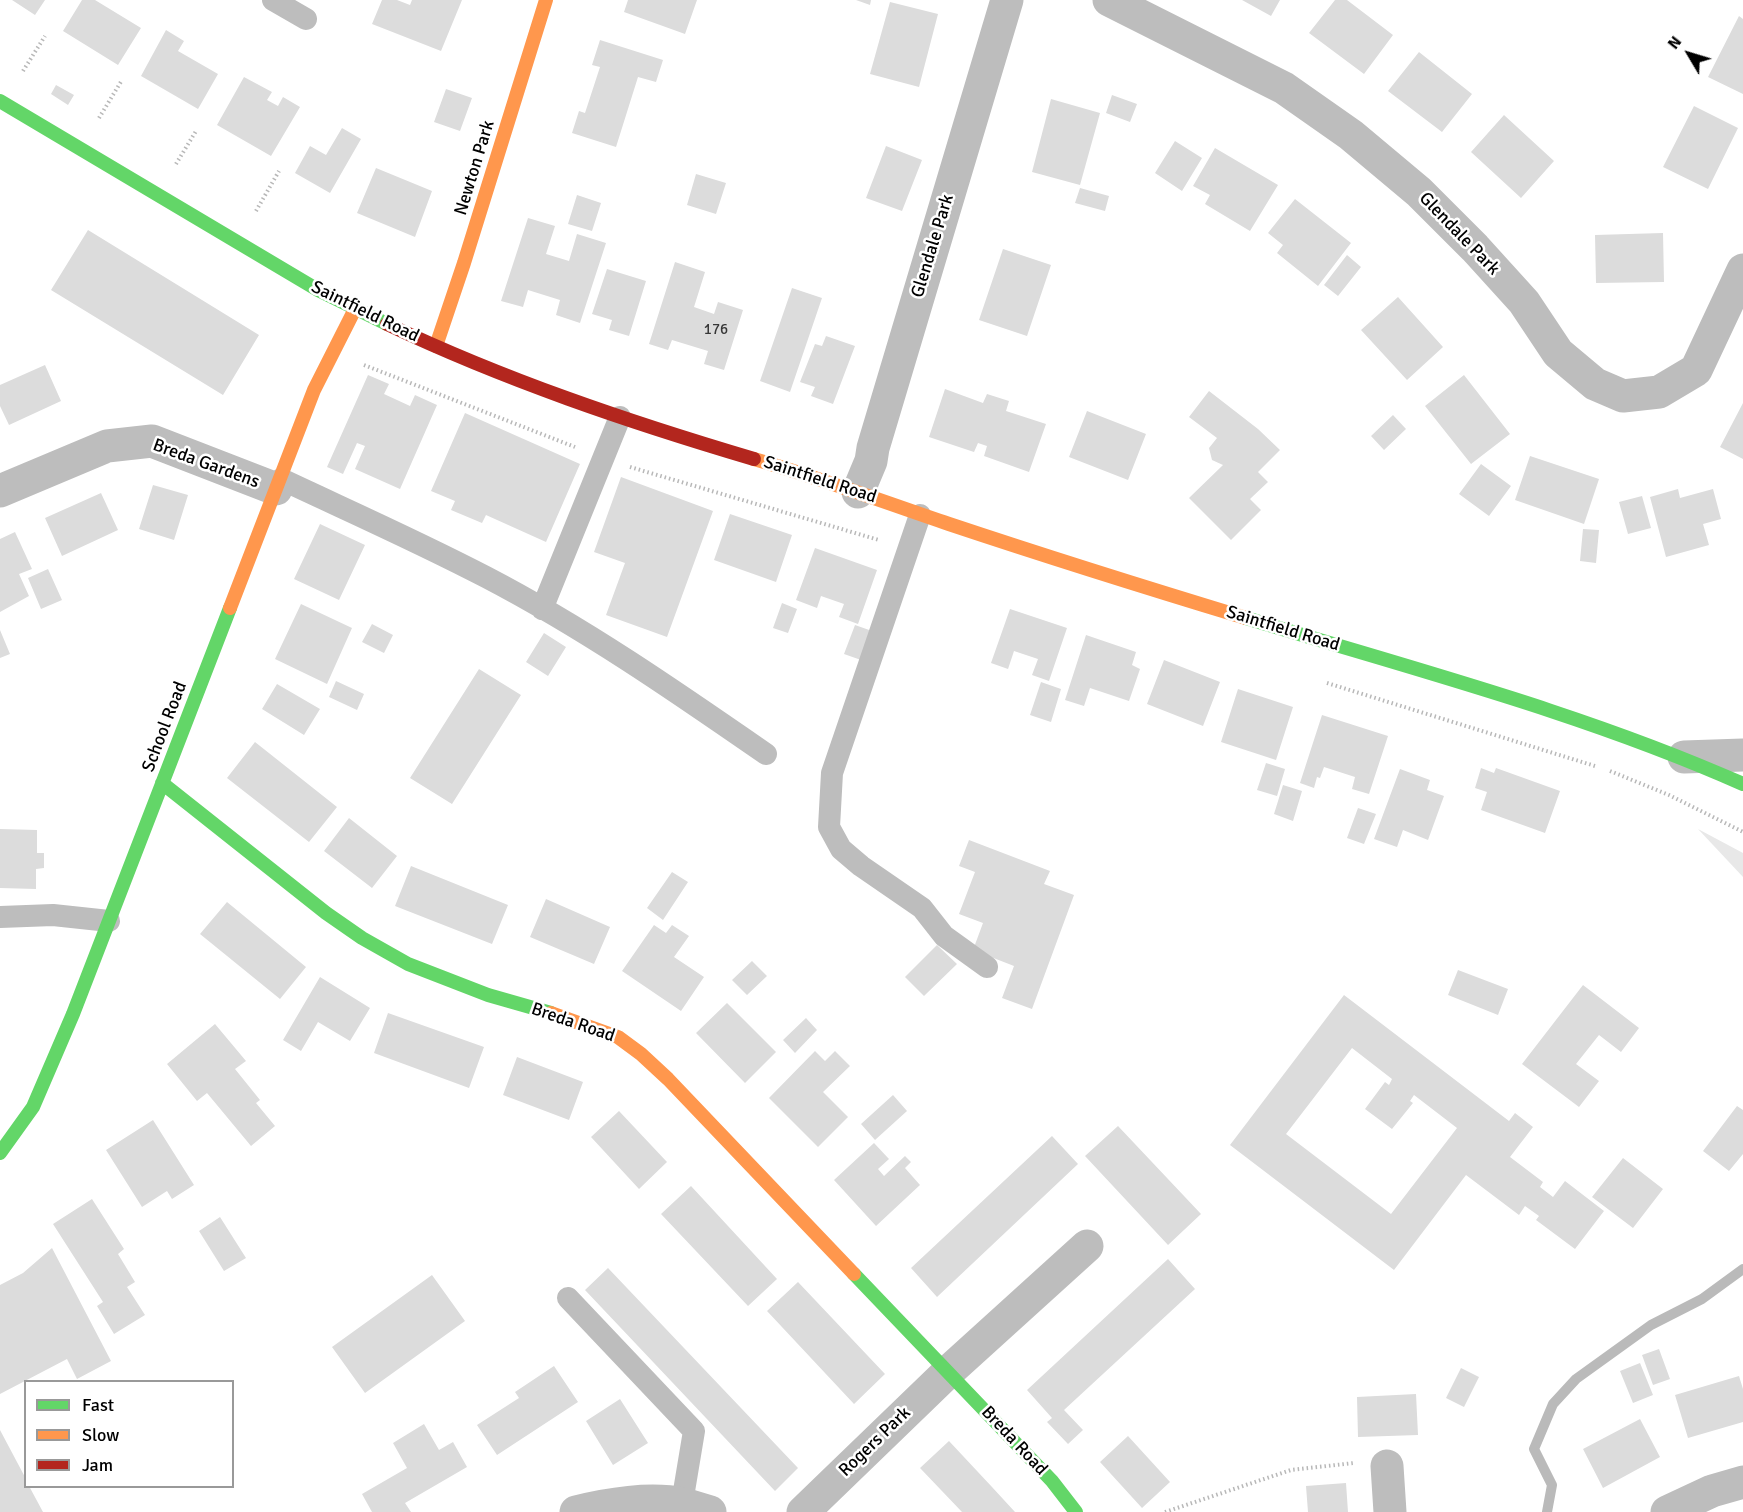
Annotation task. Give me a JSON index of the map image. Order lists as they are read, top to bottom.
{
  "streets": {
    "main road": [
      "Newton Park",
      "Saintfield Road",
      "School Road",
      "Breda Road"
    ],
    "street": ["Glendale Park", "Breda Gardens", "Rogers Park"]
  },
  "crossings": [
    ["Newton Park", "Saintfield Road"],
    ["Glendale Park", "Saintfield Road"],
    ["Saintfield Road", "School Road"],
    ["Breda Gardens", "School Road"],
    ["School Road", "Breda Road"],
    ["Breda Road", "Rogers Park"]
  ],
  "house_numbers": ["176"],
  "legend": ["Fast", "Slow", "Jam"],
  "north": "top left"
}
